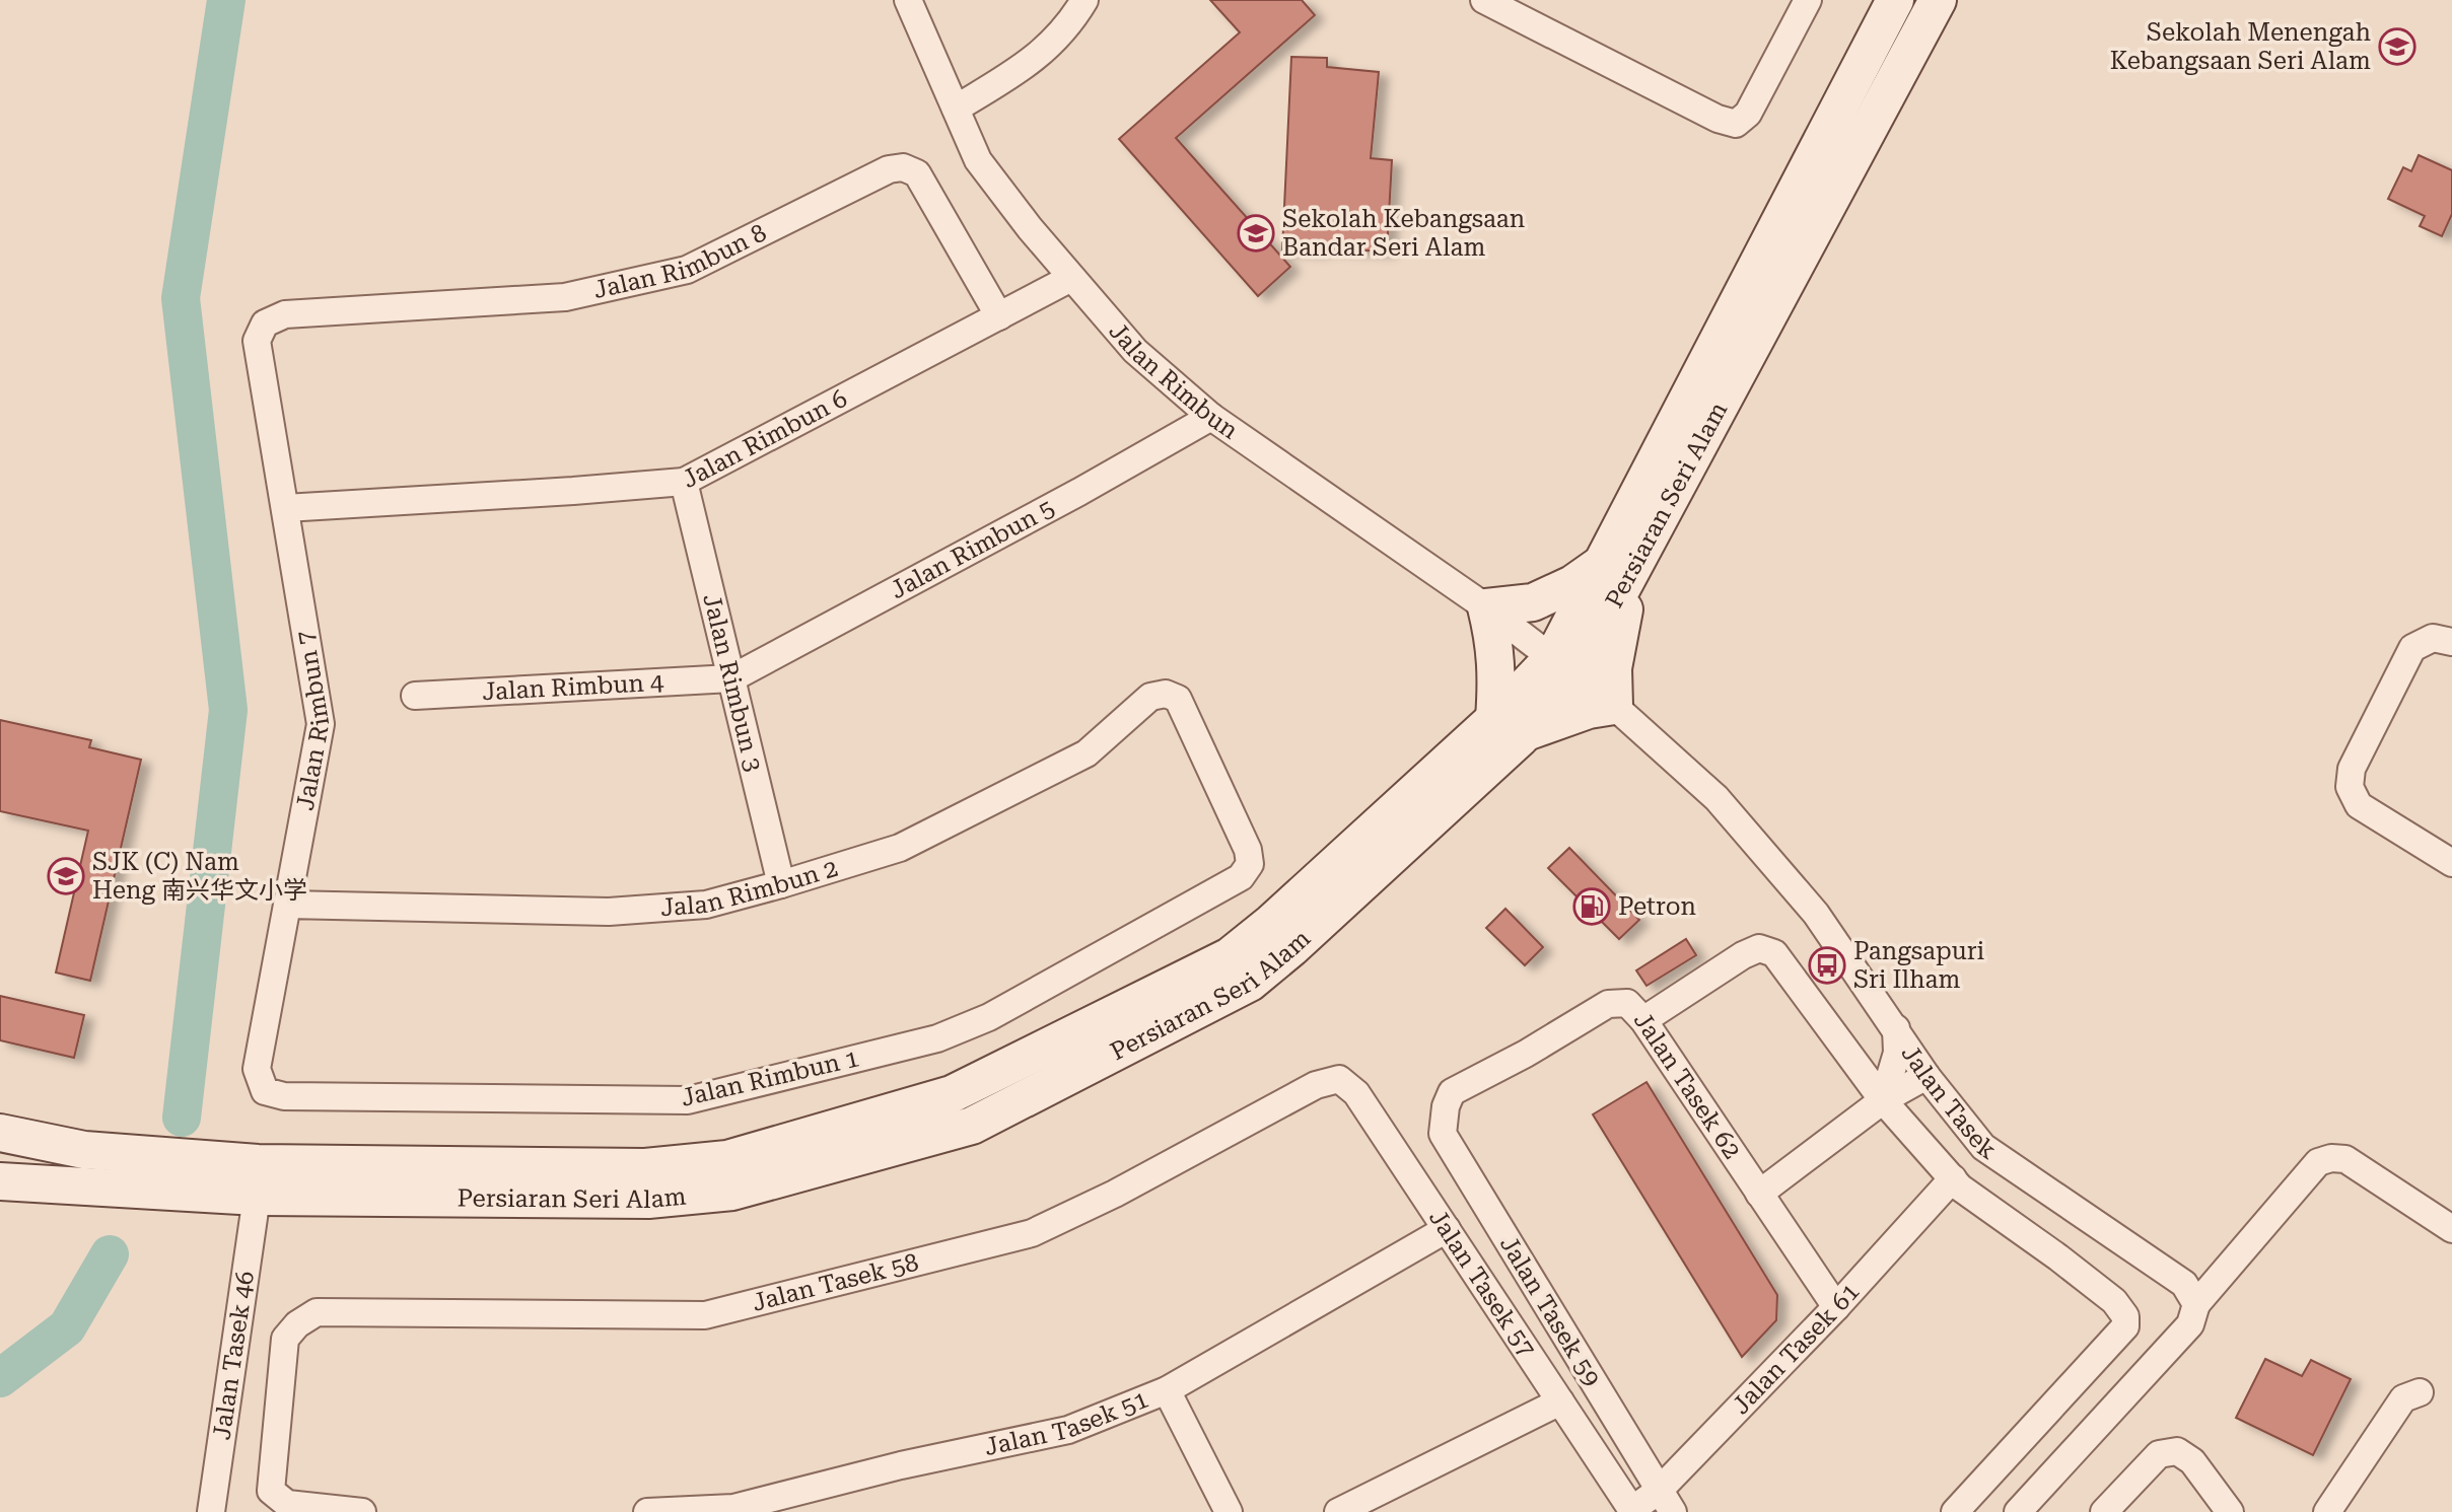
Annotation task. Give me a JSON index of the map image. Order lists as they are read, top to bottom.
{
  "streets": {
    "main road": ["Persiaran Seri Alam"],
    "street": [
      "Jalan Rimbun 8",
      "Jalan Rimbun",
      "Jalan Rimbun 6",
      "Jalan Rimbun 5",
      "Jalan Rimbun 3",
      "Jalan Rimbun 4",
      "Jalan Rimbun 7",
      "Jalan Rimbun 2",
      "Jalan Rimbun 1",
      "Jalan Tasek 62",
      "Jalan Tasek",
      "Jalan Tasek 58",
      "Jalan Tasek 57",
      "Jalan Tasek 59",
      "Jalan Tasek 61",
      "Jalan Tasek 46",
      "Jalan Tasek 51"
    ]
  },
  "crossings": [
    ["Jalan Rimbun 8", "Jalan Rimbun 6"],
    ["Jalan Rimbun 8", "Jalan Rimbun 7"],
    ["Jalan Rimbun", "Jalan Rimbun 6"],
    ["Jalan Rimbun", "Persiaran Seri Alam"],
    ["Jalan Rimbun", "Jalan Rimbun 5"],
    ["Jalan Rimbun", "Jalan Tasek"],
    ["Jalan Rimbun 6", "Jalan Rimbun 3"],
    ["Jalan Rimbun 6", "Jalan Rimbun 7"],
    ["Persiaran Seri Alam", "Jalan Tasek"],
    ["Persiaran Seri Alam", "Jalan Tasek 46"],
    ["Jalan Rimbun 5", "Jalan Rimbun 3"],
    ["Jalan Rimbun 5", "Jalan Rimbun 4"],
    ["Jalan Rimbun 3", "Jalan Rimbun 4"],
    ["Jalan Rimbun 3", "Jalan Rimbun 2"],
    ["Jalan Rimbun 7", "Jalan Rimbun 2"],
    ["Jalan Rimbun 7", "Jalan Rimbun 1"],
    ["Jalan Rimbun 2", "Jalan Rimbun 1"],
    ["Jalan Tasek 62", "Jalan Tasek 59"],
    ["Jalan Tasek 62", "Jalan Tasek 61"],
    ["Jalan Tasek 58", "Jalan Tasek 57"],
    ["Jalan Tasek 57", "Jalan Tasek 61"],
    ["Jalan Tasek 57", "Jalan Tasek 51"],
    ["Jalan Tasek 59", "Jalan Tasek 61"]
  ],
  "places": {
    "school or university": ["Sekolah Menengah Kebangsaan Seri Alam", "Sekolah Kebangsaan Bandar Seri Alam", "SJK (C) Nam Heng 南兴华文小学"],
    "fuel station": ["Petron"],
    "bus stop": ["Pangsapuri Sri Ilham"]
  }
}
